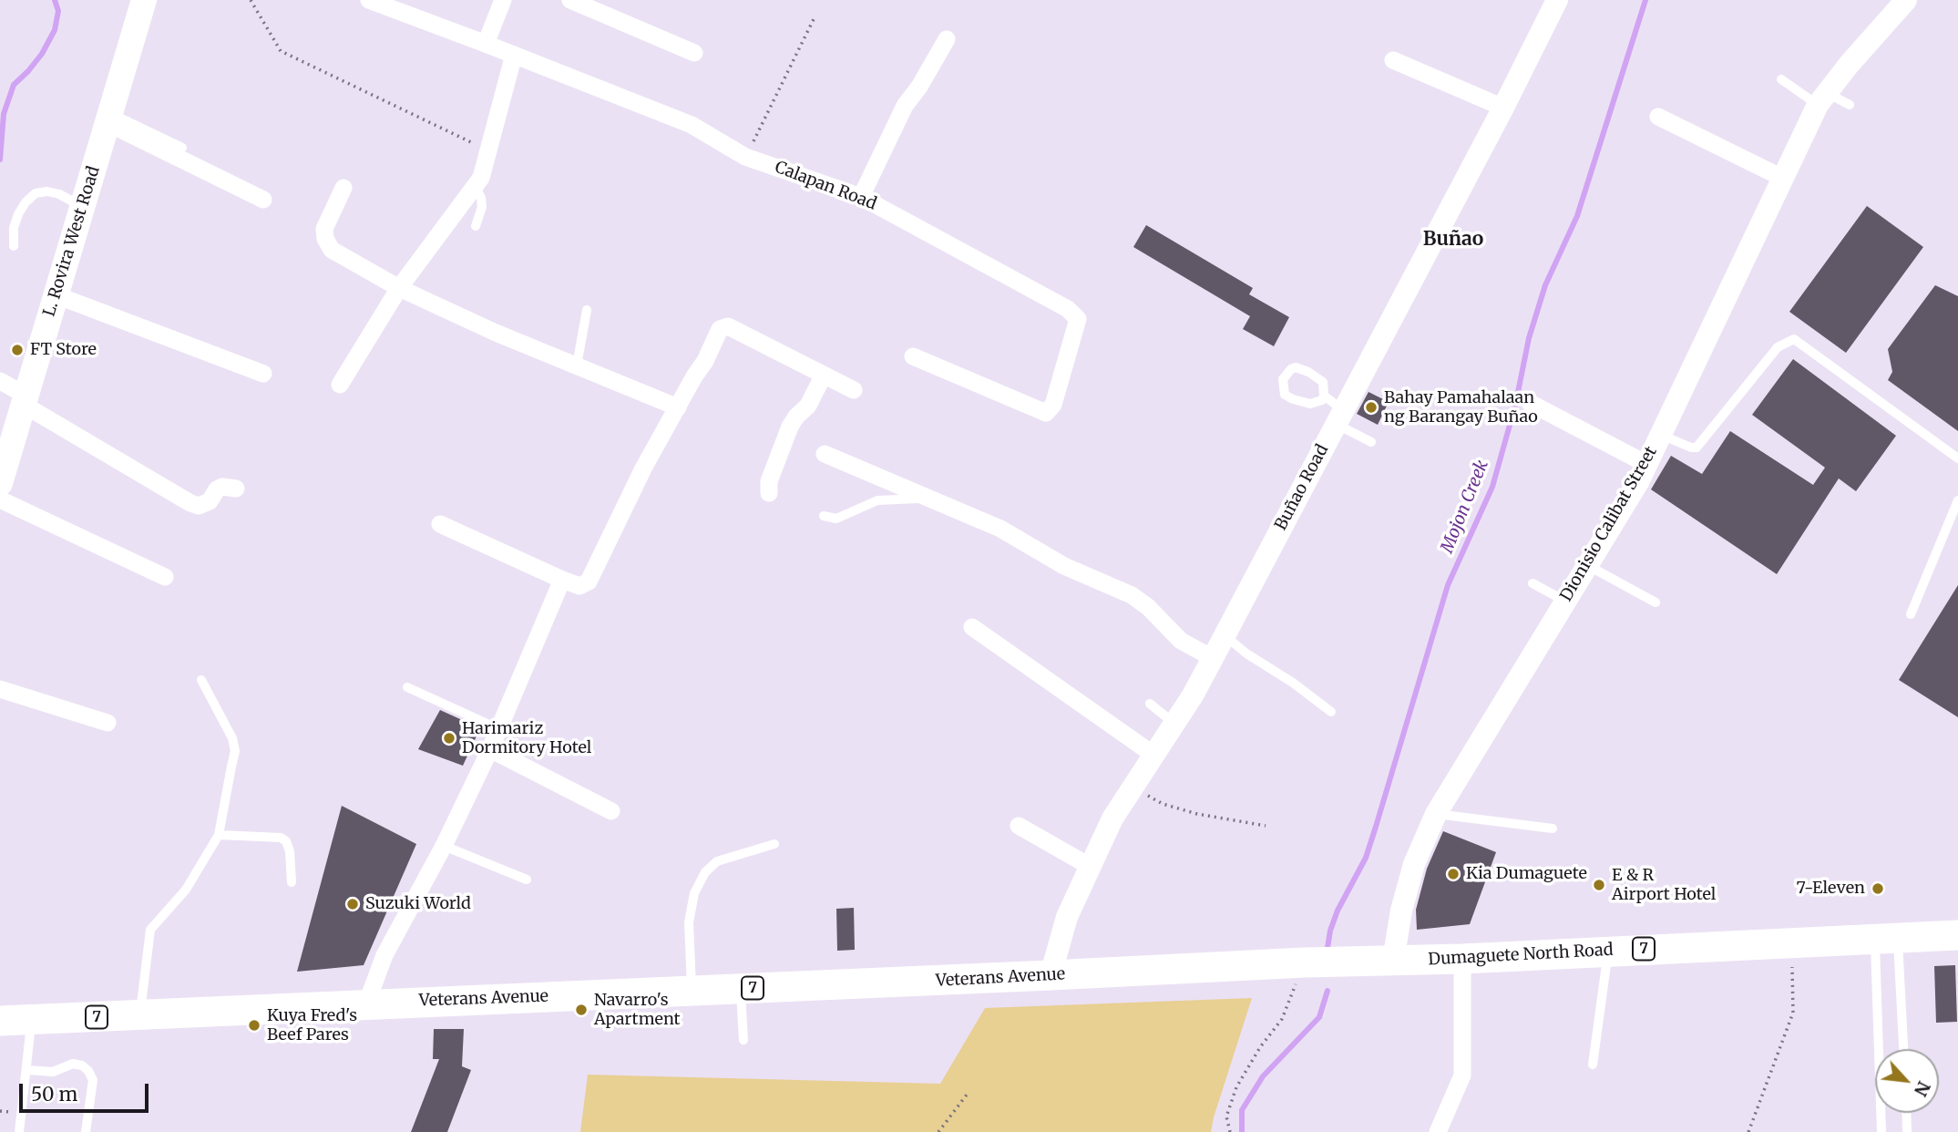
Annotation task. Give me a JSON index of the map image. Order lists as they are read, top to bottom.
{
  "streets": {
    "highway": ["7", "Dumaguete North Road", "Veterans Avenue"],
    "main road": ["L. Rovira West Road"],
    "street": ["Calapan Road", "Buñao Road", "Dionisio Calibat Street"]
  },
  "crossings": [
    ["Buñao Road", "Veterans Avenue"],
    ["Dionisio Calibat Street", "Dumaguete North Road"],
    ["Dumaguete North Road", "Veterans Avenue"]
  ],
  "districts": ["Buñao"],
  "water": ["Mojon Creek"],
  "places": [
    "FT Store",
    "Bahay Pamahalaan ng Barangay Buñao",
    "Harimariz Dormitory Hotel",
    "Kia Dumaguete",
    "E & R Airport Hotel",
    "7-Eleven",
    "Suzuki World",
    "Navarro's Apartment",
    "Kuya Fred's Beef Pares"
  ],
  "scale_bar": "50 m",
  "north": "bottom right"
}
